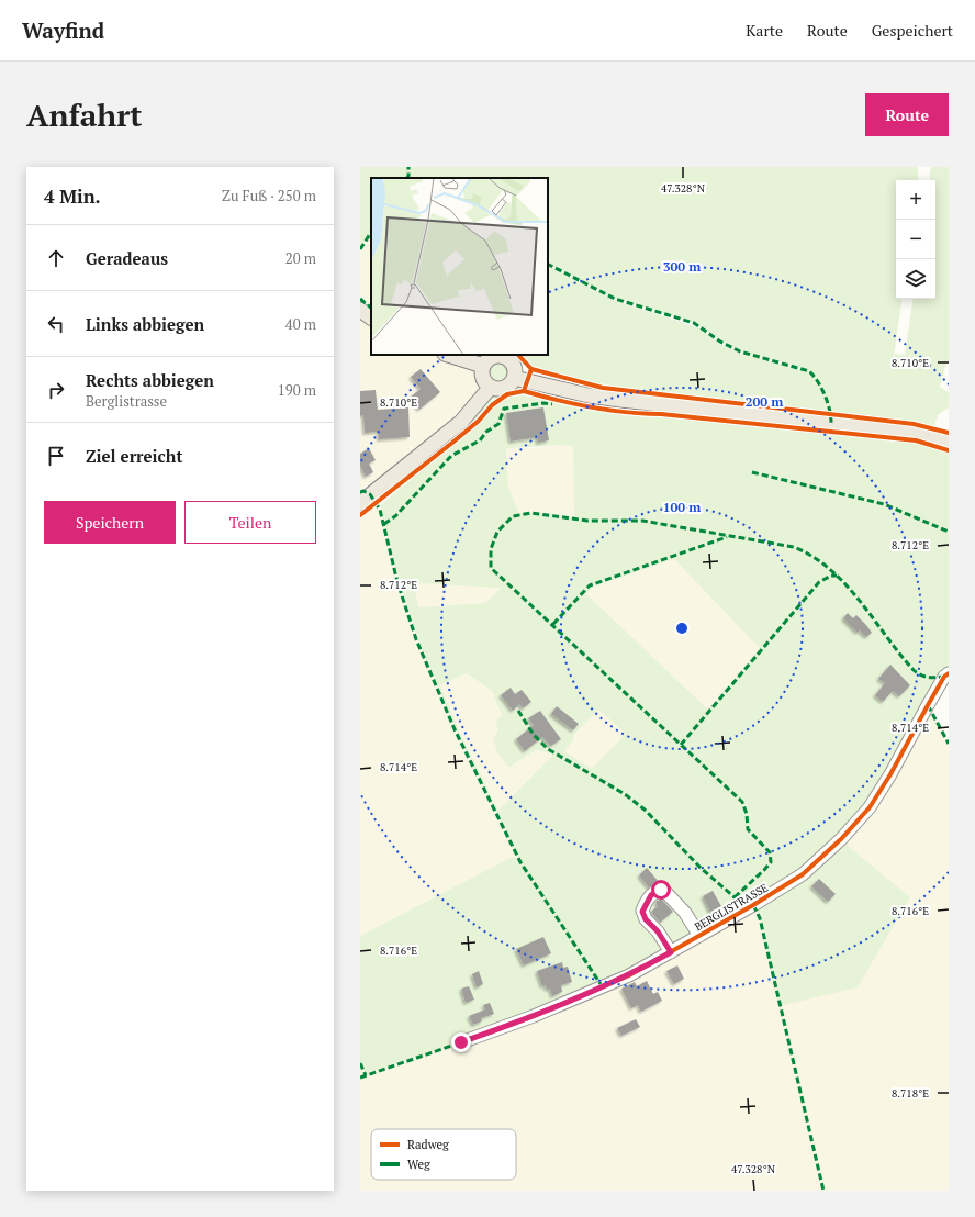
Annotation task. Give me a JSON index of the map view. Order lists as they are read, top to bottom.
{
  "streets": {
    "street": ["BERGLISTRASSE"]
  },
  "legend": ["Radweg", "Weg"],
  "page": {
    "header": "Wayfind",
    "nav": ["Karte", "Route", "Gespeichert"],
    "buttons": [
      "Route",
      ["Speichern", "Teilen"]
    ],
    "title": "Anfahrt",
    "heading": ["4 Min.", "Zu Fuß · 250 m"],
    "map_buttons": ["+", "−"],
    "list": [
      ["Geradeaus", "20 m"],
      ["Links abbiegen", "40 m"],
      ["Rechts abbiegen", "Berglistrasse", "190 m"],
      "Ziel erreicht"
    ]
  },
  "coordinates": [
    "47.328°N",
    "8.710°E",
    "8.712°E",
    "8.714°E",
    "8.716°E",
    "8.718°E"
  ],
  "rings": ["300 m", "200 m", "100 m"]
}
